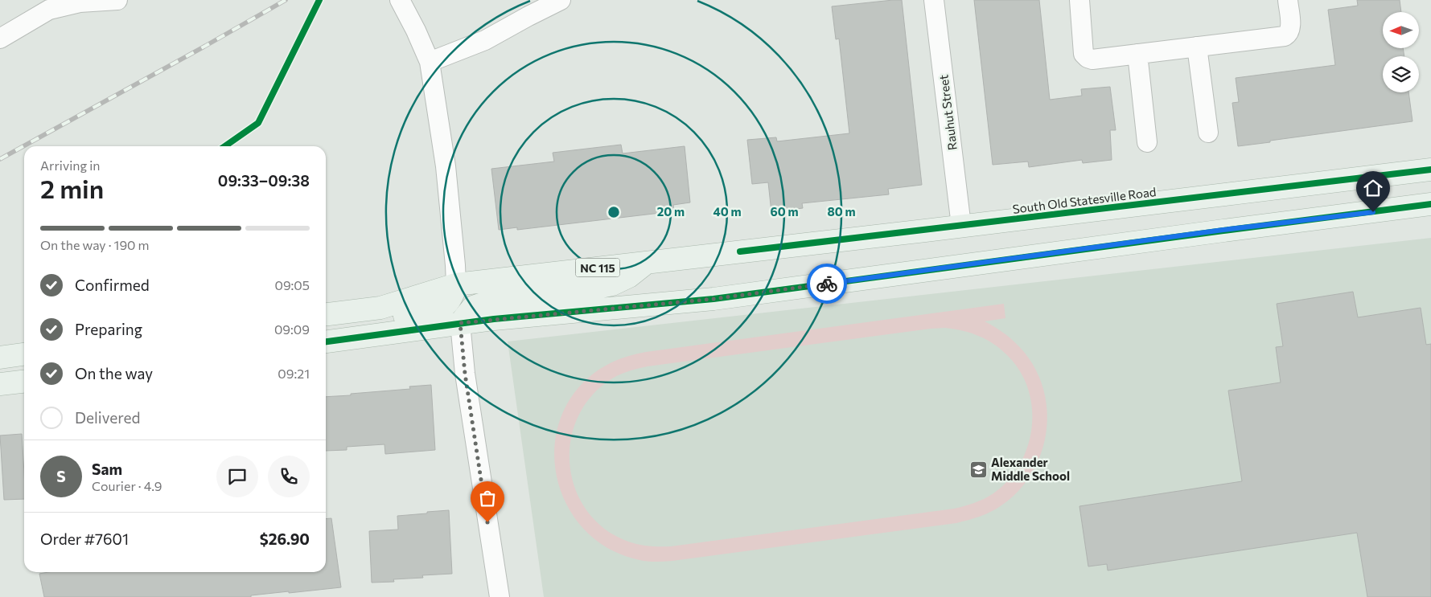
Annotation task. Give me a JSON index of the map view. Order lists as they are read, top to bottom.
{
  "streets": {
    "main road": ["South Old Statesville Road", "NC 115"],
    "street": ["Rauhut Street"]
  },
  "crossings": [
    ["Rauhut Street", "South Old Statesville Road"]
  ],
  "places": {
    "school or university": ["Alexander Middle School"]
  },
  "north": "left",
  "page": {
    "heading": ["2 min", "Arriving in", "09:33–09:38"],
    "panel": [
      "Sam",
      "Courier · 4.9",
      "Order #7601",
      "$26.90"
    ],
    "bar": "On the way · 190 m",
    "list": [
      ["Confirmed", "09:05"],
      ["Preparing", "09:09"],
      ["On the way", "09:21"],
      "Delivered"
    ],
    "round": "S"
  },
  "rings": [
    "20 m",
    "40 m",
    "60 m",
    "80 m"
  ]
}
